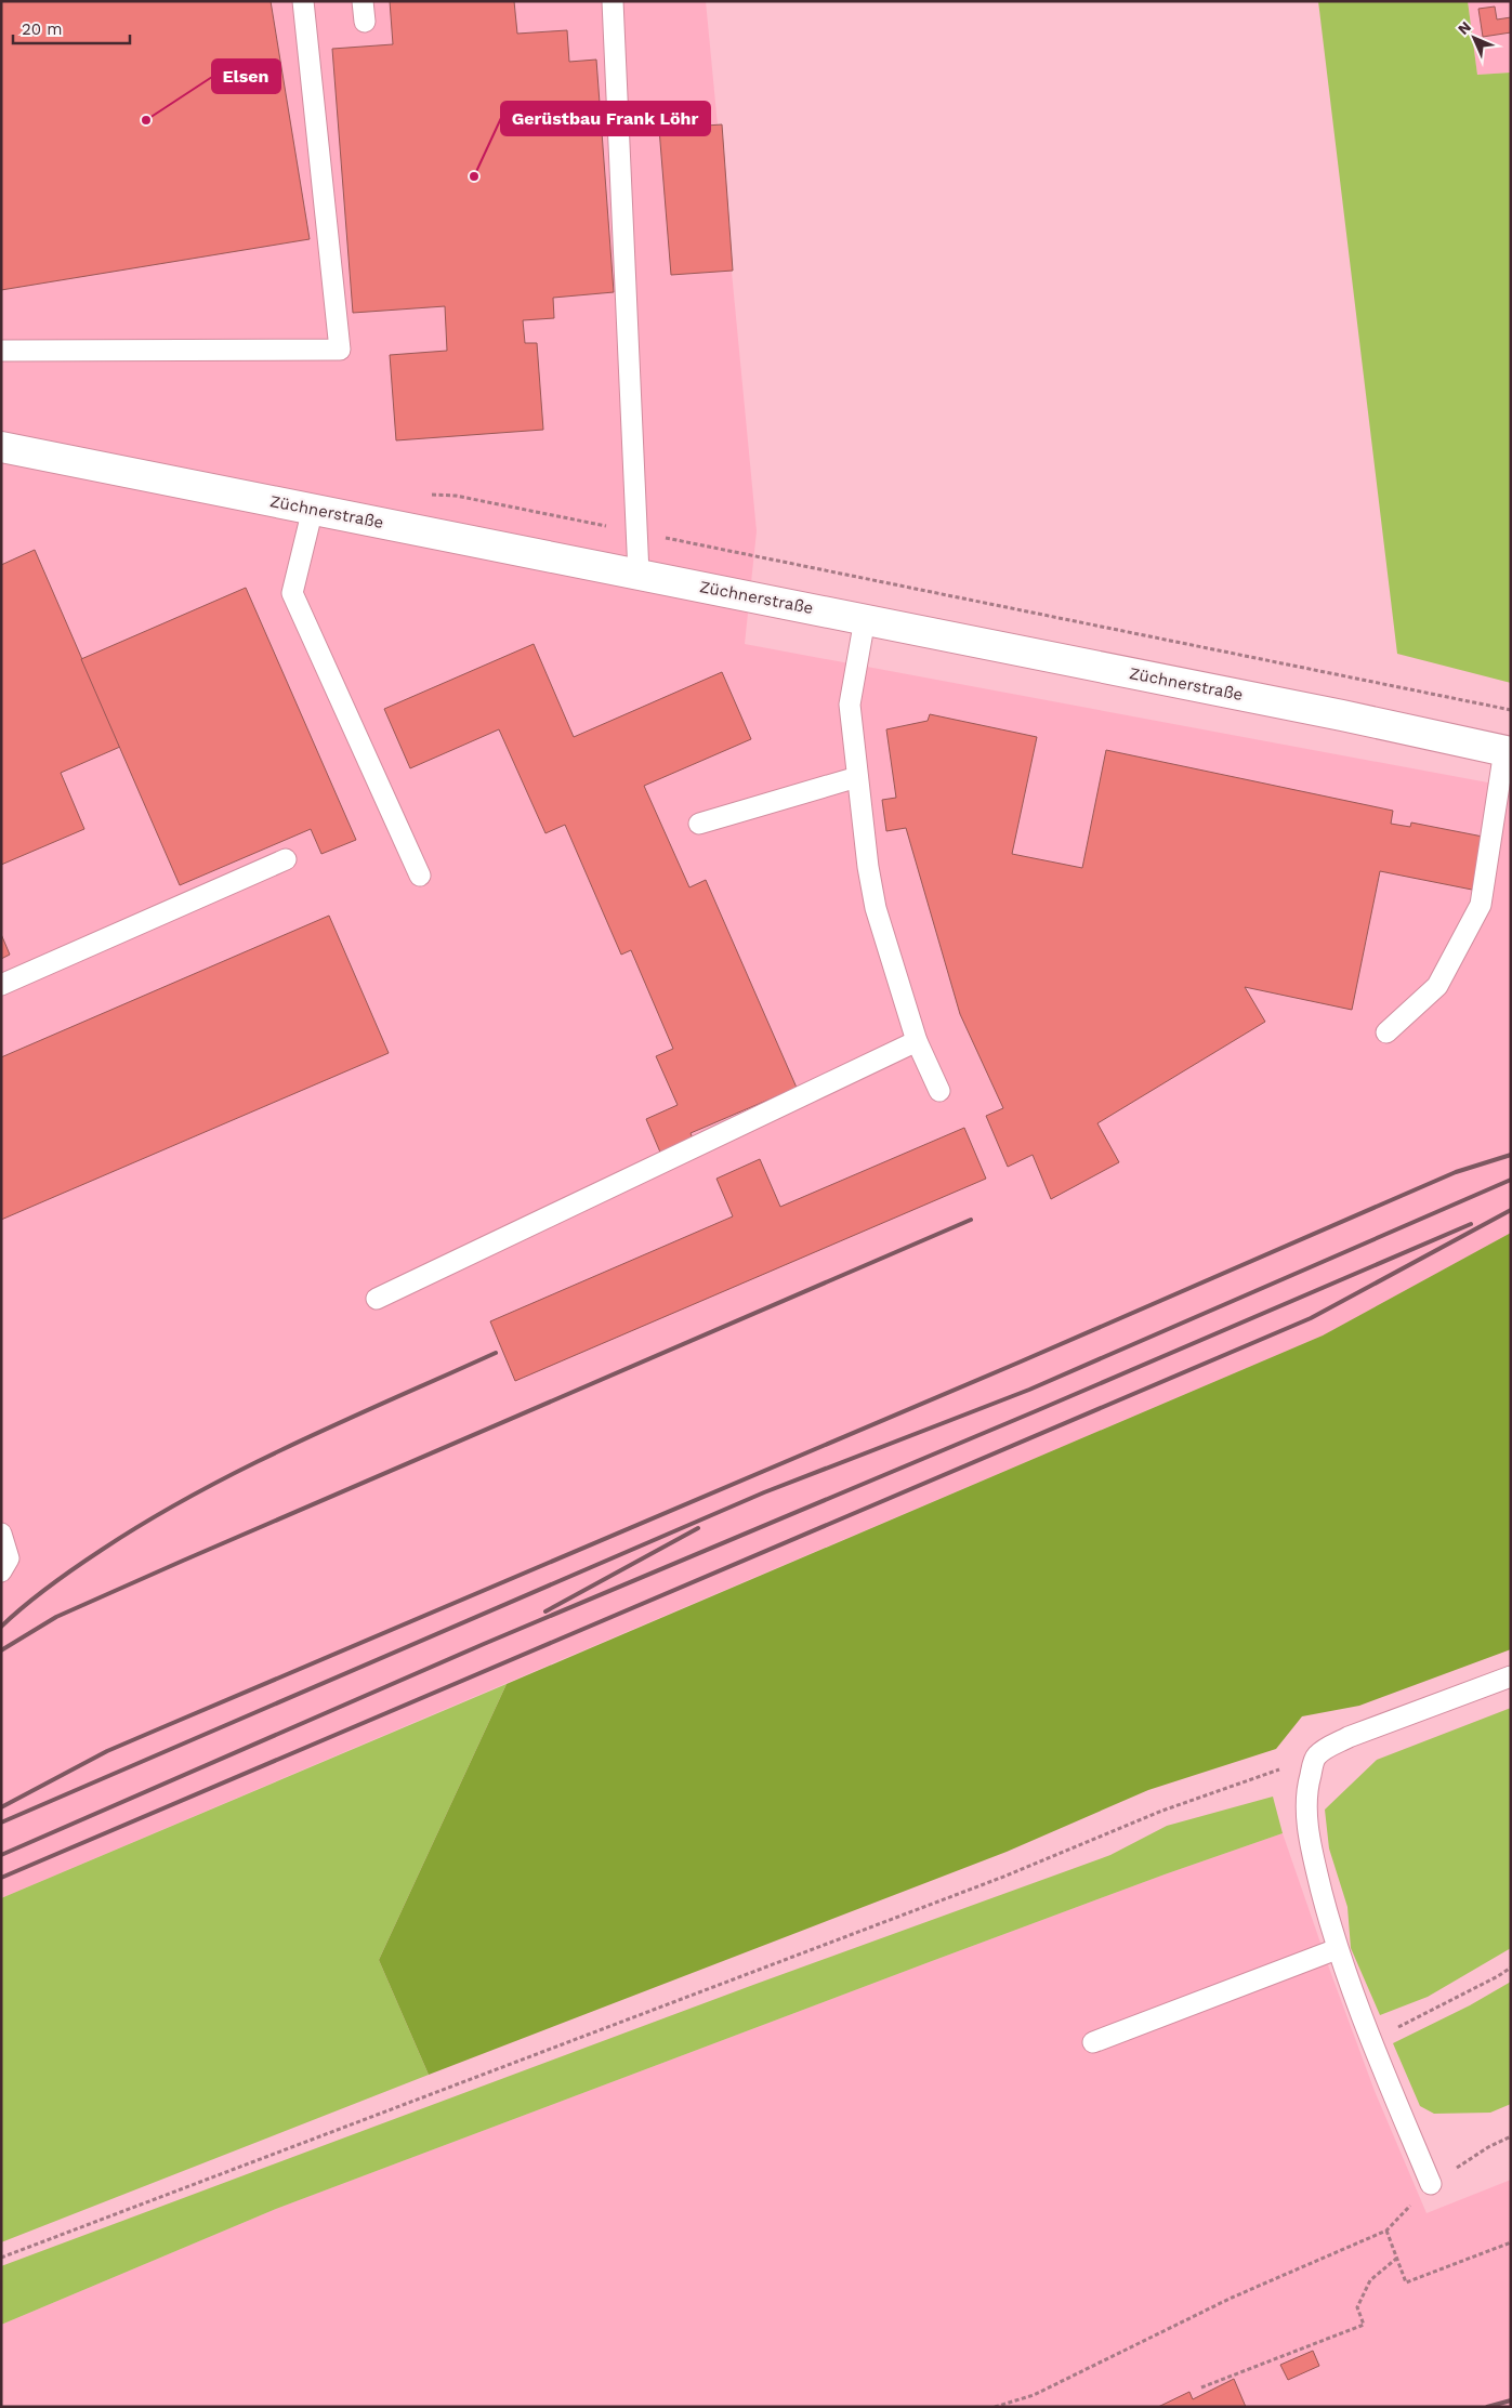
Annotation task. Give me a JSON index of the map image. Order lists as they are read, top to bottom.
{
  "streets": {
    "street": ["Züchnerstraße"]
  },
  "places": ["Elsen", "Gerüstbau Frank Löhr"],
  "scale_bar": "20 m",
  "north": "top left"
}
